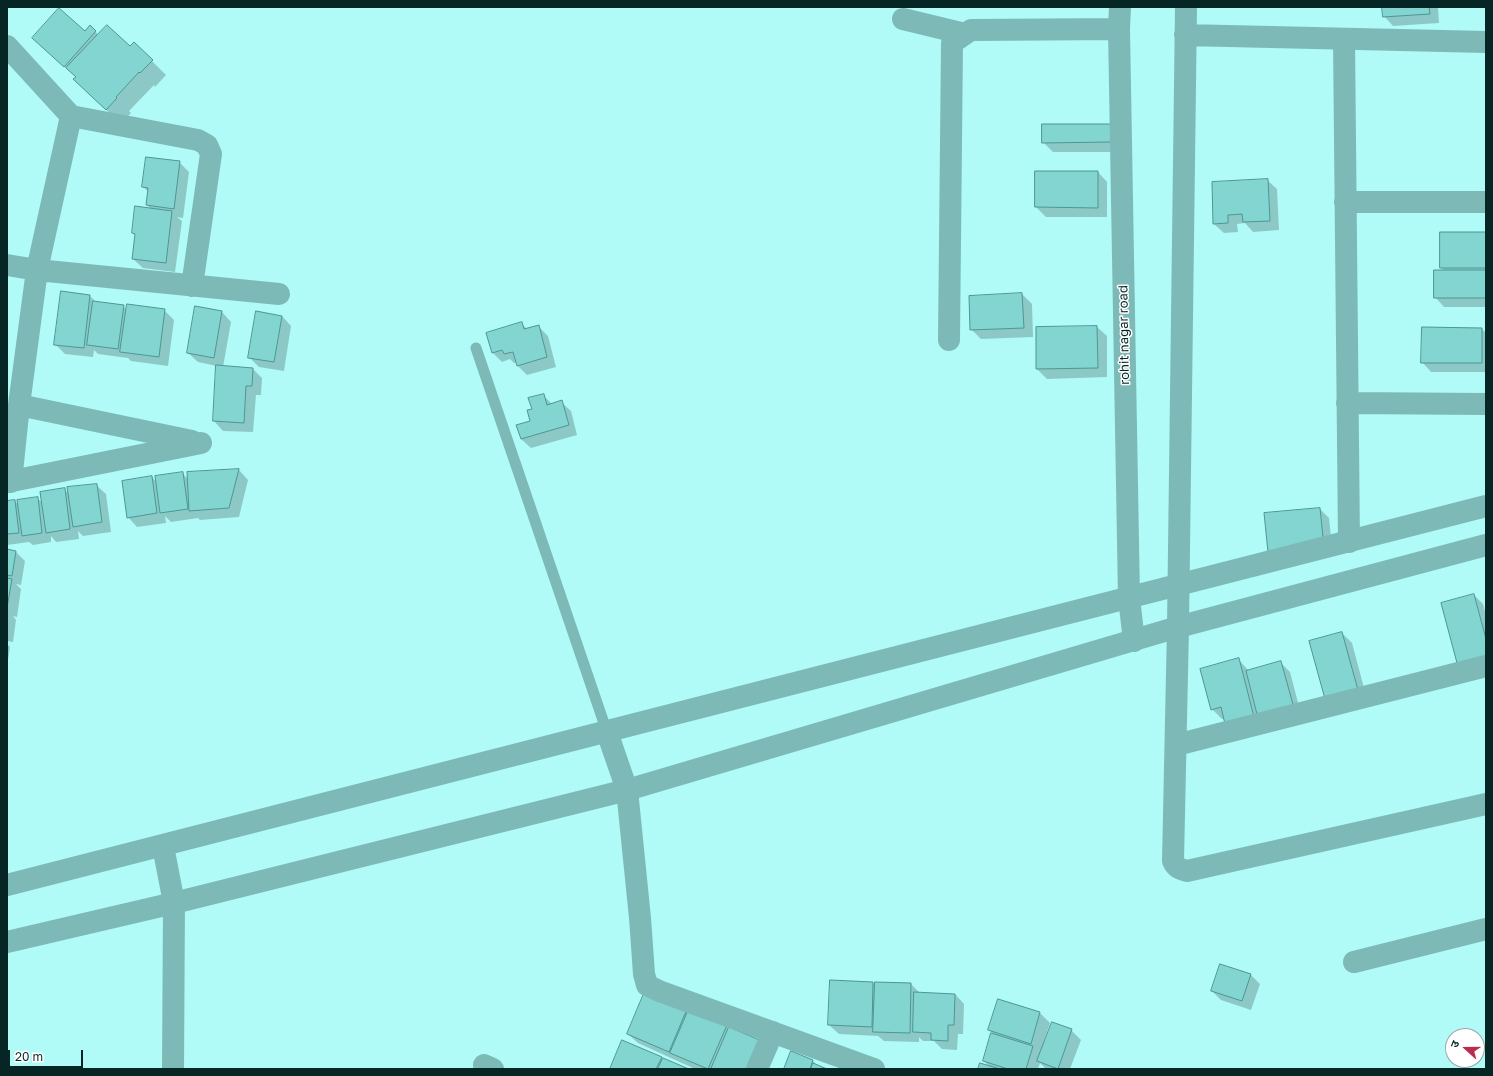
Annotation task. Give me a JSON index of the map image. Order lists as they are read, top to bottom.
{
  "streets": {
    "street": ["rohit nagar road"]
  },
  "scale_bar": "20 m",
  "north": "left"
}
